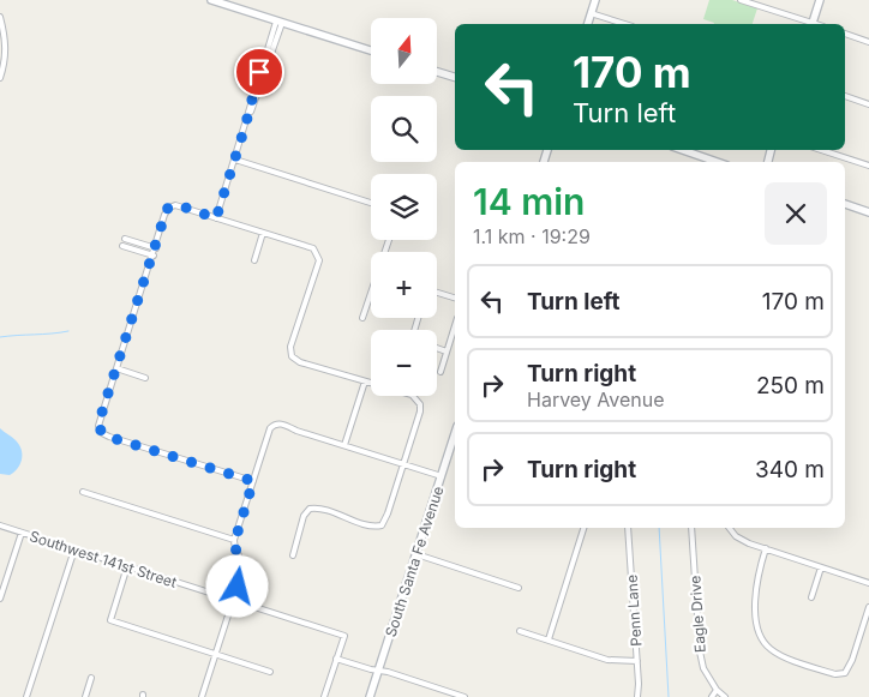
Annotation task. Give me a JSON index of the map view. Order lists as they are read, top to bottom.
{
  "streets": {
    "main road": ["South Santa Fe Avenue"],
    "street": ["Southwest 141st Street", "Penn Lane", "Eagle Drive"]
  },
  "north": "top",
  "page": {
    "map_buttons": ["+", "−"],
    "turn": ["170 m", "Turn left"],
    "heading": ["14 min", "1.1 km · 19:29"],
    "list": [
      {
        "name": "Turn left",
        "value": "170 m"
      },
      {
        "name": "Turn right",
        "note": "Harvey Avenue",
        "value": "250 m"
      },
      {
        "name": "Turn right",
        "value": "340 m"
      }
    ]
  }
}
